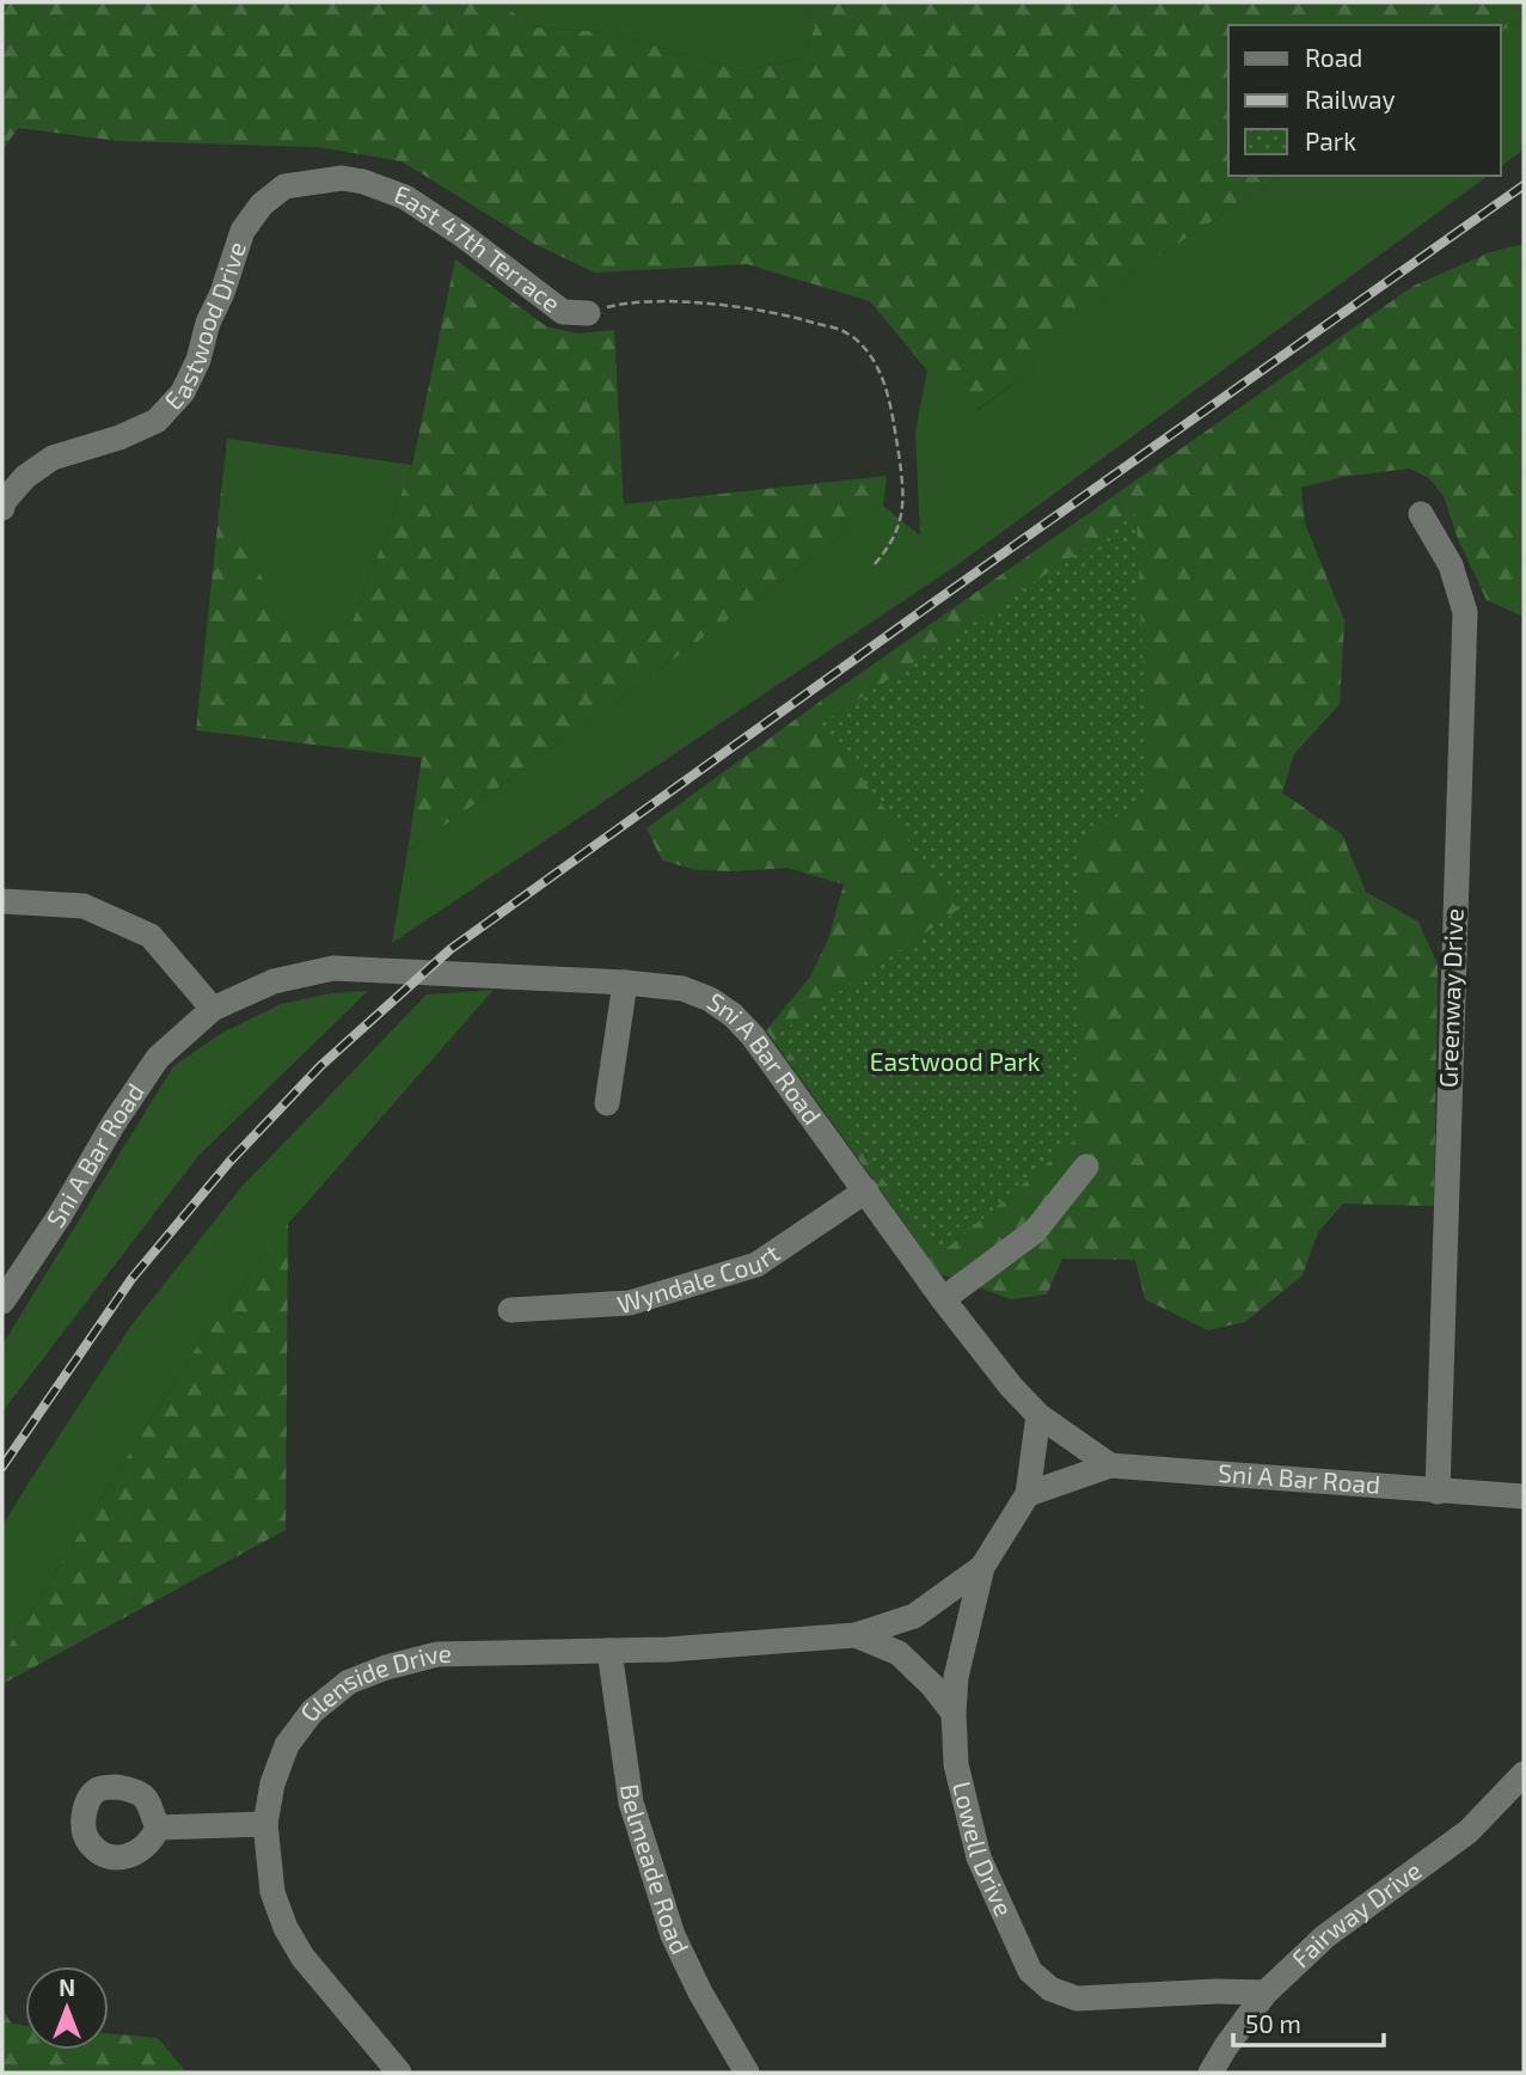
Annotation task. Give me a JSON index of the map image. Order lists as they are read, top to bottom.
{
  "streets": {
    "street": [
      "East 47th Terrace",
      "Eastwood Drive",
      "Greenway Drive",
      "Sni A Bar Road",
      "Wyndale Court",
      "Glenside Drive",
      "Lowell Drive",
      "Belmeade Road",
      "Fairway Drive"
    ]
  },
  "crossings": [
    ["East 47th Terrace", "Eastwood Drive"],
    ["Greenway Drive", "Sni A Bar Road"],
    ["Sni A Bar Road", "Wyndale Court"],
    ["Sni A Bar Road", "Lowell Drive"],
    ["Glenside Drive", "Lowell Drive"],
    ["Glenside Drive", "Belmeade Road"],
    ["Lowell Drive", "Fairway Drive"]
  ],
  "parks": ["Eastwood Park"],
  "legend": ["Road", "Railway", "Park"],
  "scale_bar": "50 m",
  "north": "top"
}
